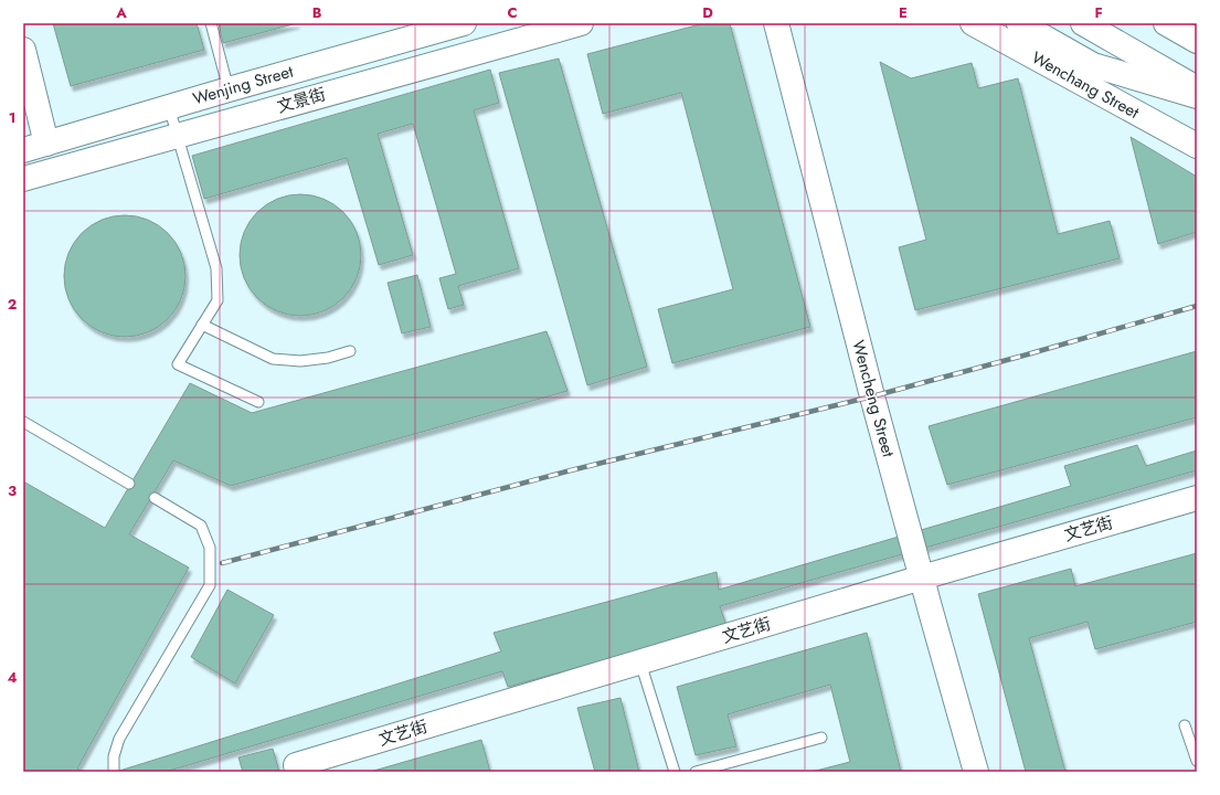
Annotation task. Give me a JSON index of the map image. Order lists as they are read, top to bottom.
{
  "streets": {
    "main road": [
      "Wenjing Street",
      "Wenchang Street",
      "文景街",
      "Wencheng Street",
      "文艺街"
    ]
  },
  "crossings": [
    ["Wencheng Street", "文艺街"]
  ],
  "grid": {
    "columns": [
      "A",
      "B",
      "C",
      "D",
      "E",
      "F"
    ],
    "rows": [
      "1",
      "2",
      "3",
      "4"
    ]
  }
}
